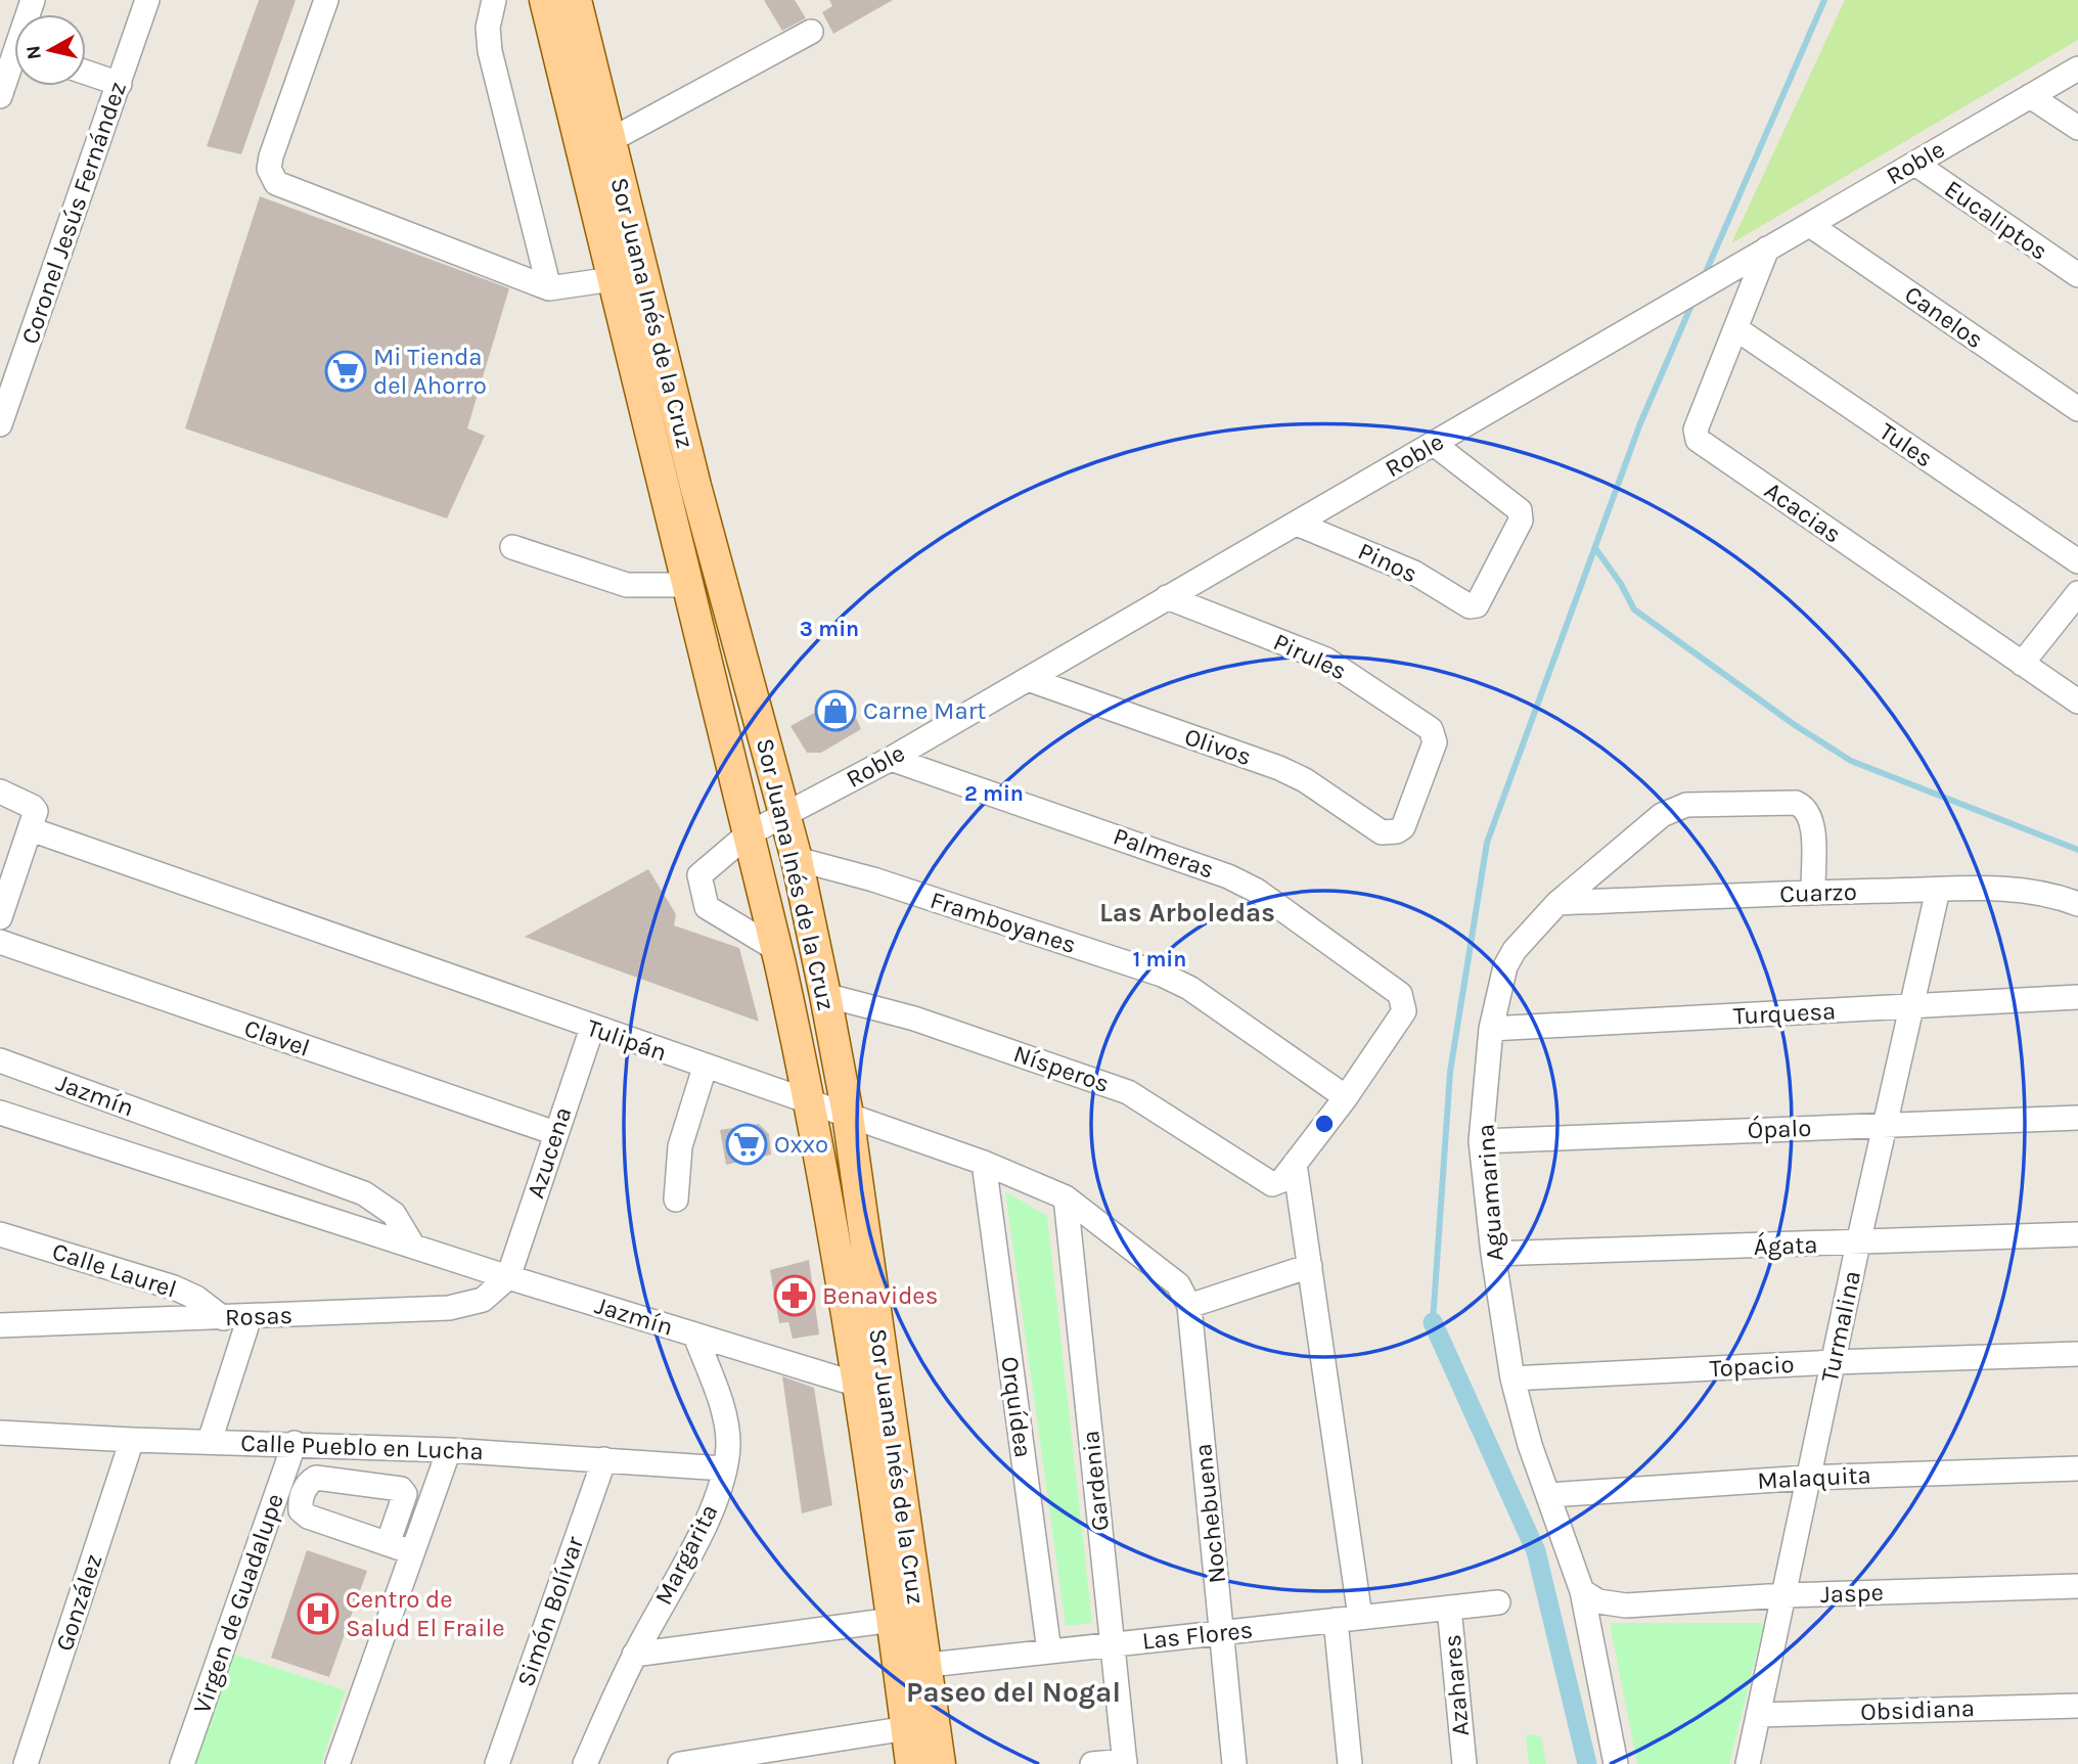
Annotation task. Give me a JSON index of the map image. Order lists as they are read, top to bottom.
{
  "streets": {
    "main road": ["Sor Juana Inés de la Cruz"],
    "street": [
      "Roble",
      "Coronel Jesús Fernández",
      "Eucaliptos",
      "Canelos",
      "Tules",
      "Acacias",
      "Pinos",
      "Pirules",
      "Olivos",
      "Palmeras",
      "Cuarzo",
      "Framboyanes",
      "Turquesa",
      "Clavel",
      "Tulipán",
      "Nísperos",
      "Jazmín",
      "Ópalo",
      "Azucena",
      "Aguamarina",
      "Ágata",
      "Calle Laurel",
      "Rosas",
      "Turmalina",
      "Topacio",
      "Orquídea",
      "Calle Pueblo en Lucha",
      "Malaquita",
      "Gardenia",
      "Nochebuena",
      "Margarita",
      "Jaspe",
      "González",
      "Virgen de Guadalupe",
      "Simón Bolívar",
      "Las Flores",
      "Azahares",
      "Obsidiana"
    ]
  },
  "crossings": [
    ["Roble", "Eucaliptos"],
    ["Roble", "Sor Juana Inés de la Cruz"],
    ["Roble", "Canelos"],
    ["Roble", "Acacias"],
    ["Roble", "Pinos"],
    ["Roble", "Pirules"],
    ["Roble", "Olivos"],
    ["Roble", "Palmeras"],
    ["Sor Juana Inés de la Cruz", "Framboyanes"],
    ["Sor Juana Inés de la Cruz", "Tulipán"],
    ["Sor Juana Inés de la Cruz", "Nísperos"],
    ["Sor Juana Inés de la Cruz", "Jazmín"],
    ["Sor Juana Inés de la Cruz", "Las Flores"],
    ["Tules", "Acacias"],
    ["Pirules", "Olivos"],
    ["Palmeras", "Framboyanes"],
    ["Cuarzo", "Aguamarina"],
    ["Cuarzo", "Turmalina"],
    ["Turquesa", "Aguamarina"],
    ["Turquesa", "Turmalina"],
    ["Clavel", "Azucena"],
    ["Tulipán", "Azucena"],
    ["Tulipán", "Orquídea"],
    ["Tulipán", "Gardenia"],
    ["Tulipán", "Nochebuena"],
    ["Jazmín", "Azucena"],
    ["Jazmín", "Rosas"],
    ["Jazmín", "Margarita"],
    ["Ópalo", "Aguamarina"],
    ["Ópalo", "Turmalina"],
    ["Azucena", "Rosas"],
    ["Aguamarina", "Ágata"],
    ["Aguamarina", "Topacio"],
    ["Aguamarina", "Malaquita"],
    ["Aguamarina", "Jaspe"],
    ["Ágata", "Turmalina"],
    ["Calle Laurel", "Rosas"],
    ["Turmalina", "Topacio"],
    ["Turmalina", "Malaquita"],
    ["Turmalina", "Jaspe"],
    ["Turmalina", "Obsidiana"],
    ["Orquídea", "Las Flores"],
    ["Calle Pueblo en Lucha", "Margarita"],
    ["Calle Pueblo en Lucha", "González"],
    ["Calle Pueblo en Lucha", "Virgen de Guadalupe"],
    ["Calle Pueblo en Lucha", "Simón Bolívar"],
    ["Gardenia", "Las Flores"],
    ["Nochebuena", "Las Flores"],
    ["Las Flores", "Azahares"]
  ],
  "districts": ["Las Arboledas", "Paseo del Nogal"],
  "places": {
    "supermarket": ["Mi Tienda del Ahorro", "Oxxo"],
    "shop": ["Carne Mart"],
    "pharmacy": ["Benavides"],
    "hospital": ["Centro de Salud El Fraile"]
  },
  "north": "left",
  "rings": ["3 min", "2 min", "1 min"]
}
